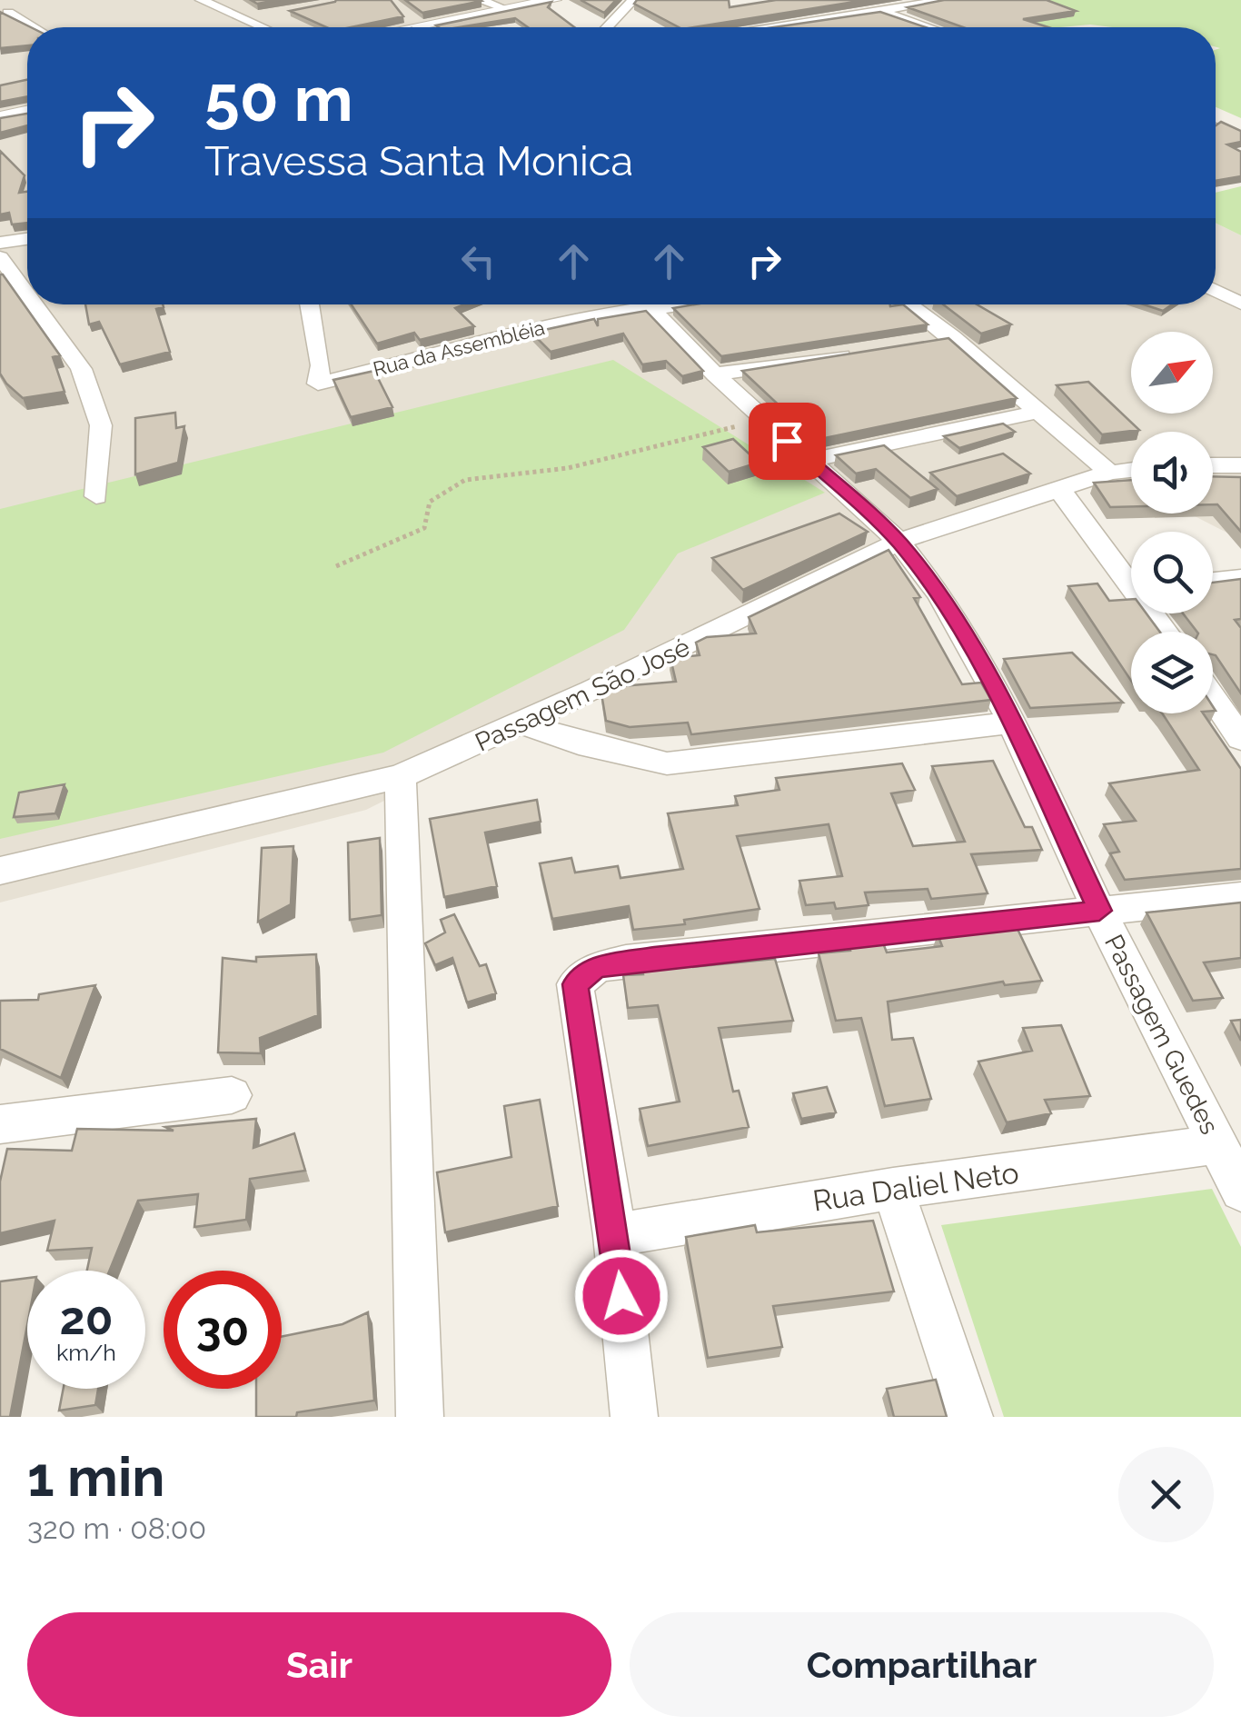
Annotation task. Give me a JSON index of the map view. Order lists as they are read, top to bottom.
{
  "streets": {
    "street": [
      "Rua da Assembléia",
      "Passagem São José",
      "Passagem Guedes",
      "Rua Daliel Neto"
    ]
  },
  "crossings": [
    ["Rua da Assembléia", "Passagem Guedes"],
    ["Passagem São José", "Passagem Guedes"],
    ["Passagem Guedes", "Rua Daliel Neto"]
  ],
  "north": "top right",
  "page": {
    "turn": ["50 m", "Travessa Santa Monica"],
    "speed": "20 km/h",
    "limit": "30",
    "heading": ["1 min", "320 m · 08:00"],
    "buttons": ["Sair", "Compartilhar"]
  }
}
